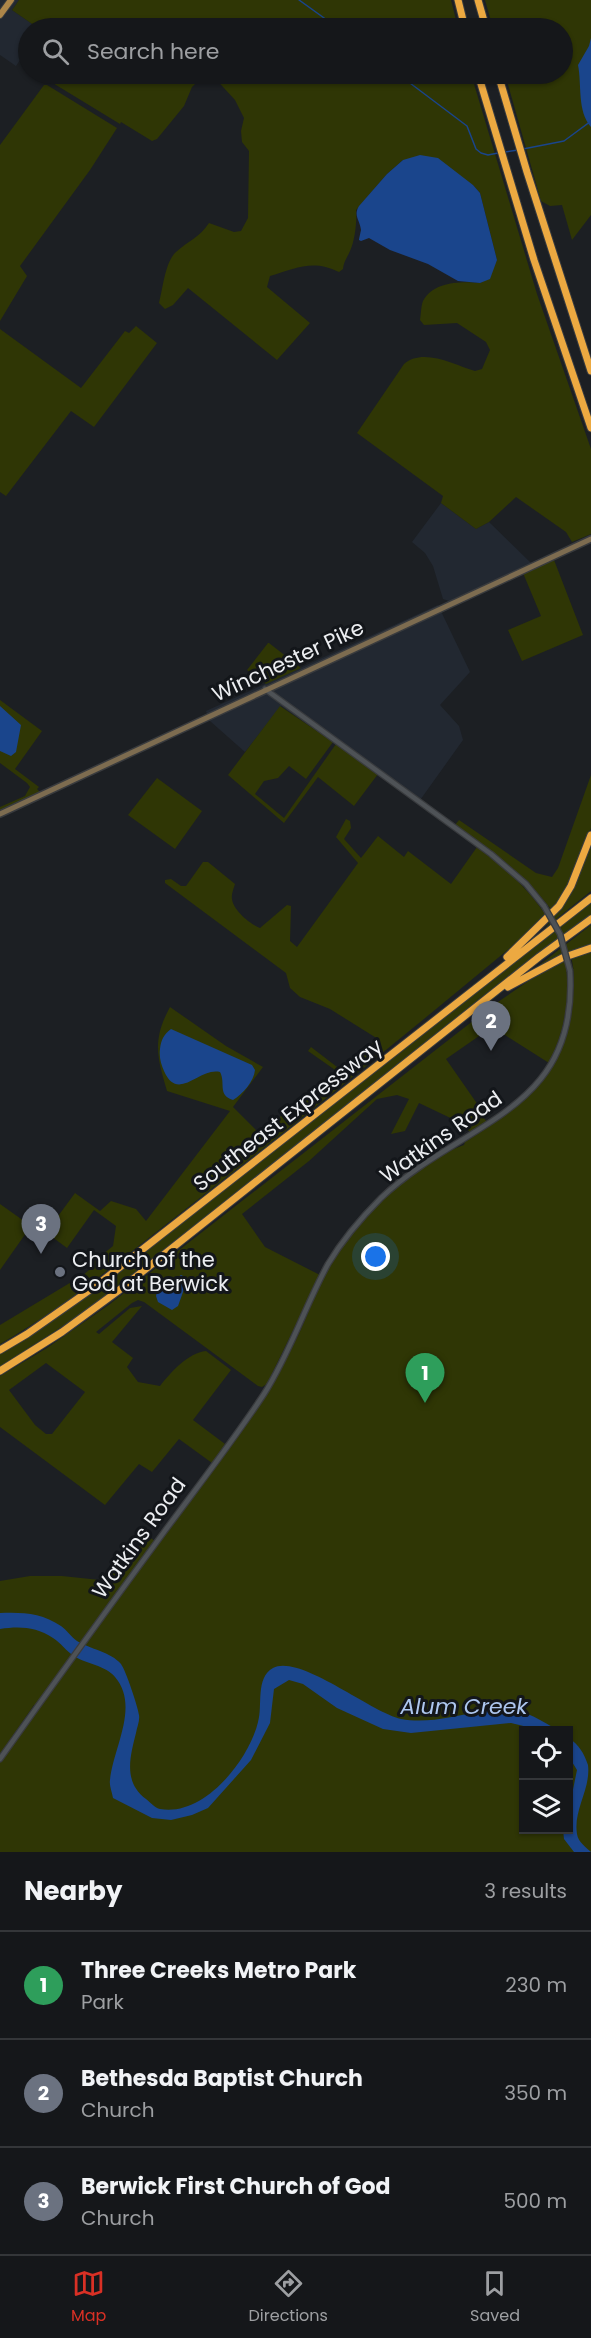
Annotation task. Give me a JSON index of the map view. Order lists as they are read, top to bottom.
{
  "streets": {
    "highway": ["Southeast Expressway"],
    "main road": ["Winchester Pike"],
    "street": ["Watkins Road"]
  },
  "crossings": [
    ["Winchester Pike", "Watkins Road"]
  ],
  "water": ["Alum Creek"],
  "places": ["Church of the God at Berwick"],
  "page": {
    "search": "Search here",
    "pins": ["2", "3", "1"],
    "heading": ["Nearby", "3 results"],
    "list": [
      {
        "mark": "1",
        "name": "Three Creeks Metro Park",
        "note": "Park",
        "value": "230 m"
      },
      {
        "mark": "2",
        "name": "Bethesda Baptist Church",
        "note": "Church",
        "value": "350 m"
      },
      {
        "mark": "3",
        "name": "Berwick First Church of God",
        "note": "Church",
        "value": "500 m"
      }
    ],
    "nav": ["Map", "Directions", "Saved"]
  }
}
